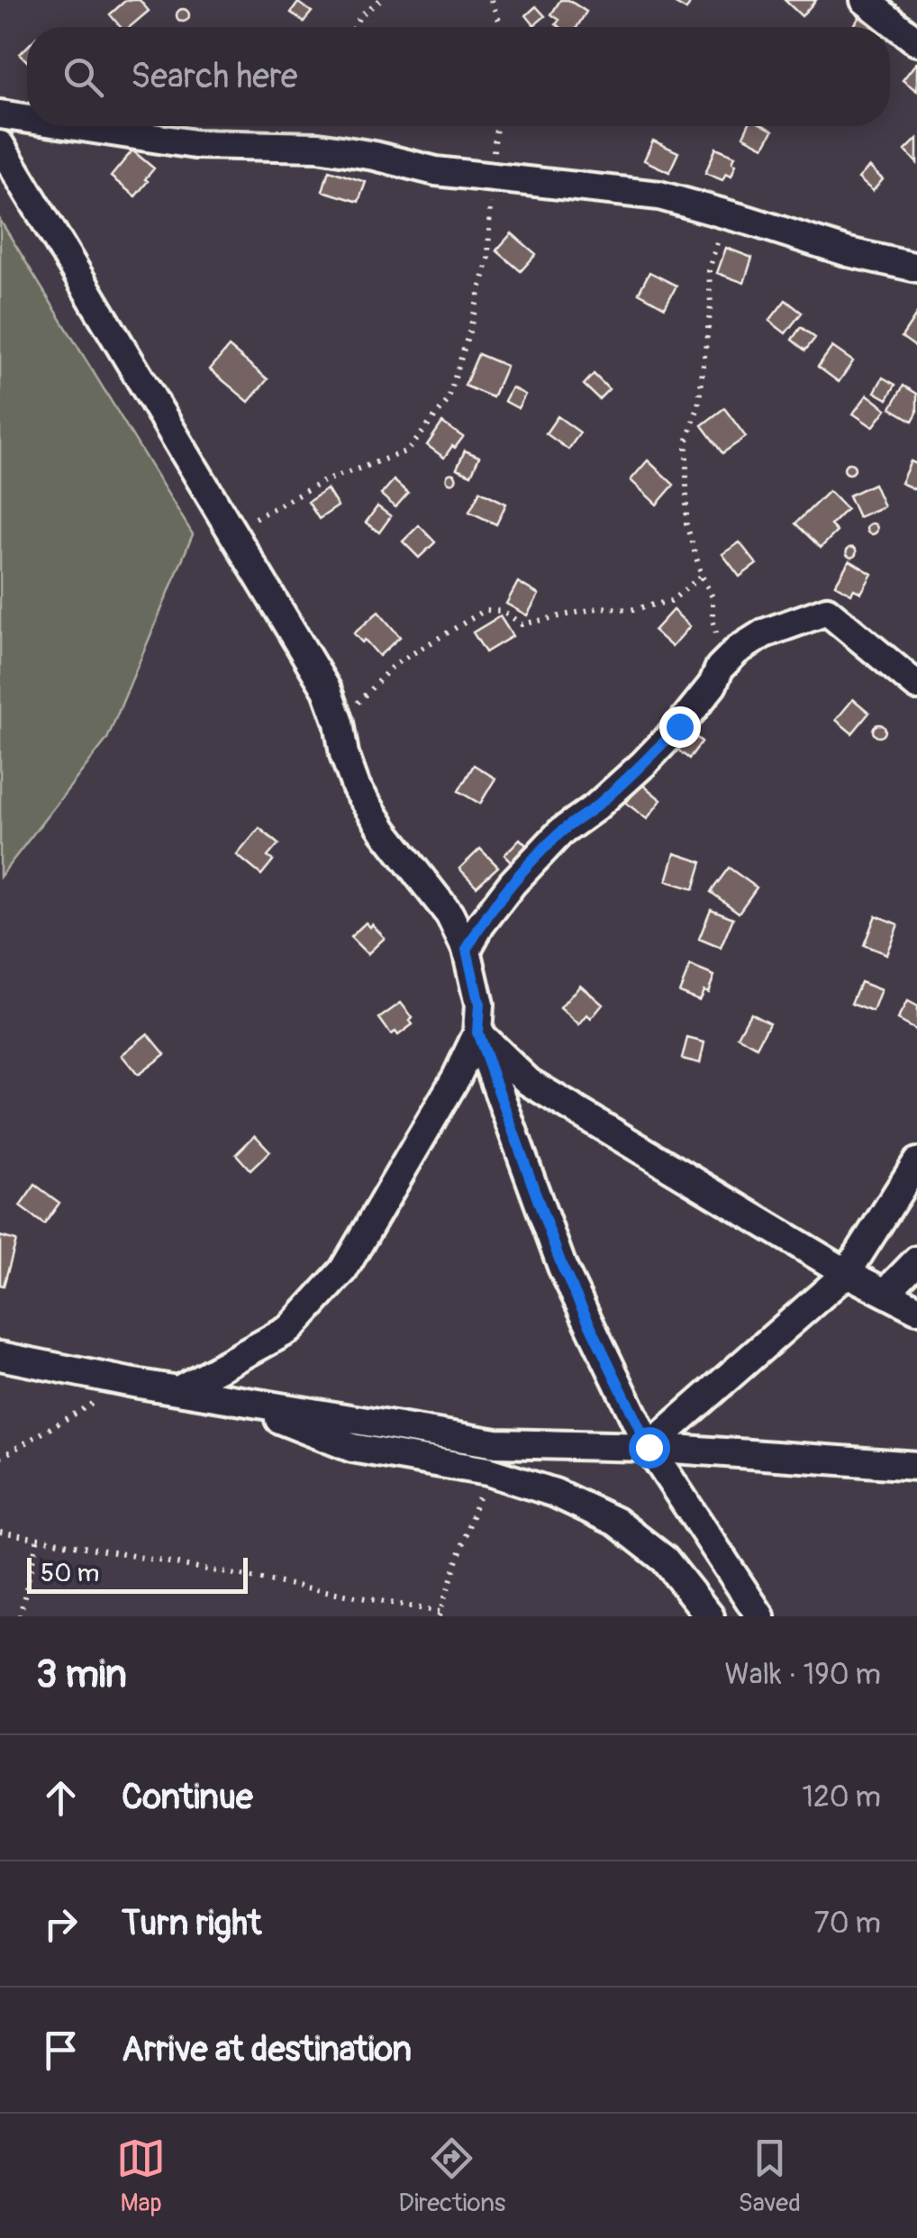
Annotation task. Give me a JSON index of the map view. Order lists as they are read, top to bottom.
{
  "scale_bar": "50 m",
  "page": {
    "search": "Search here",
    "scale": "50 m",
    "heading": ["3 min", "Walk · 190 m"],
    "list": [
      ["Continue", "120 m"],
      ["Turn right", "70 m"],
      "Arrive at destination"
    ],
    "nav": ["Map", "Directions", "Saved"]
  }
}
